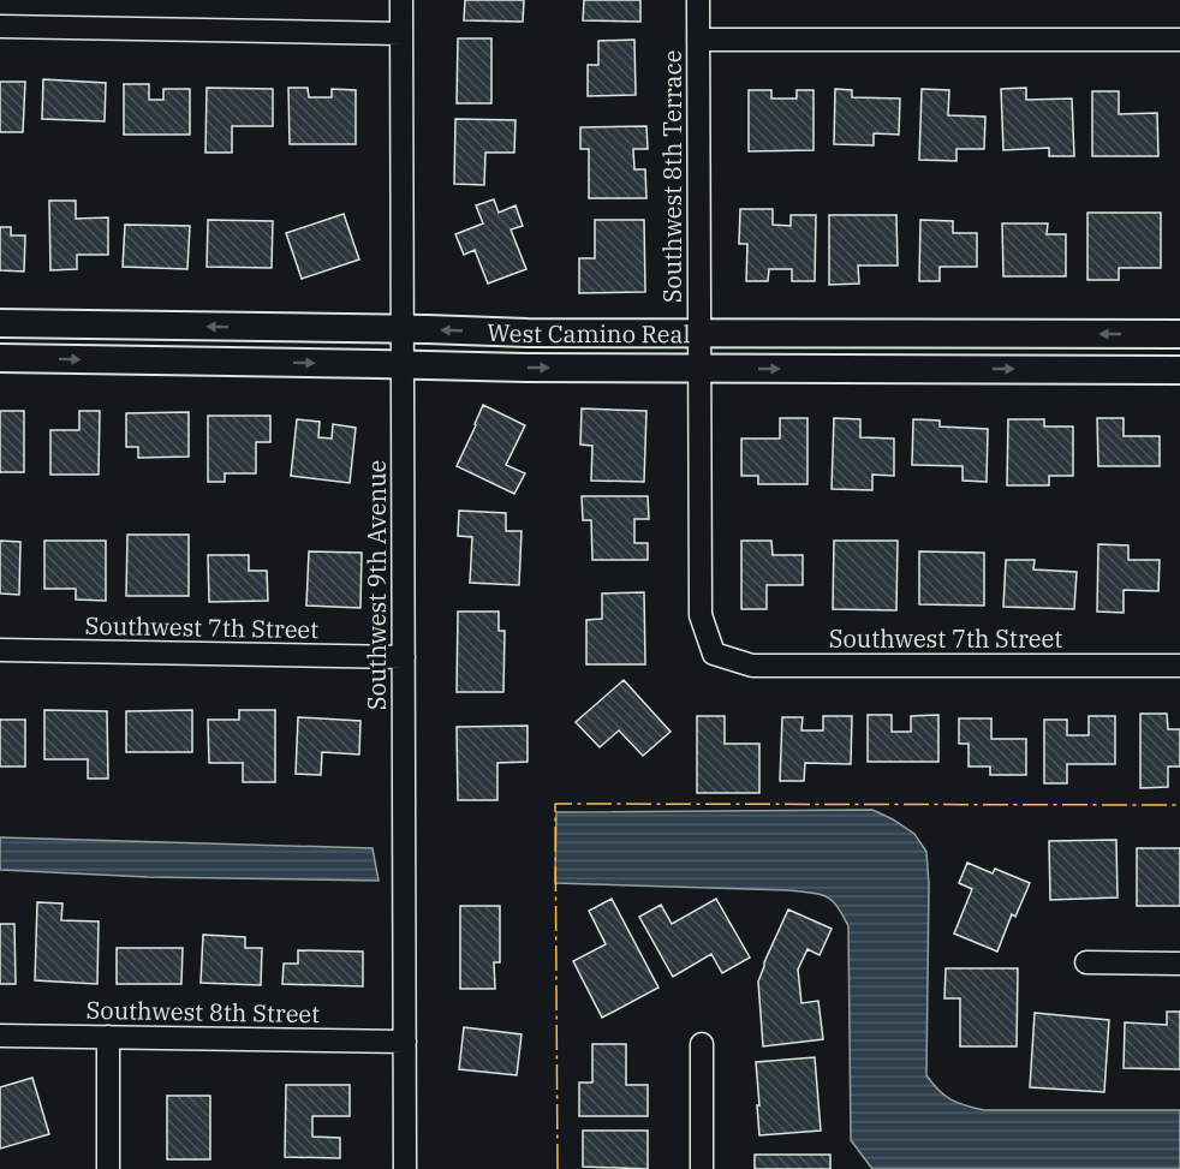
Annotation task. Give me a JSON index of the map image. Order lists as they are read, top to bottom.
{
  "streets": {
    "street": [
      "Southwest 8th Terrace",
      "West Camino Real",
      "Southwest 9th Avenue",
      "Southwest 7th Street",
      "Southwest 8th Street"
    ]
  },
  "crossings": [
    ["Southwest 8th Terrace", "West Camino Real"],
    ["Southwest 8th Terrace", "Southwest 7th Street"],
    ["West Camino Real", "Southwest 9th Avenue"],
    ["Southwest 9th Avenue", "Southwest 7th Street"],
    ["Southwest 9th Avenue", "Southwest 8th Street"]
  ]
}
